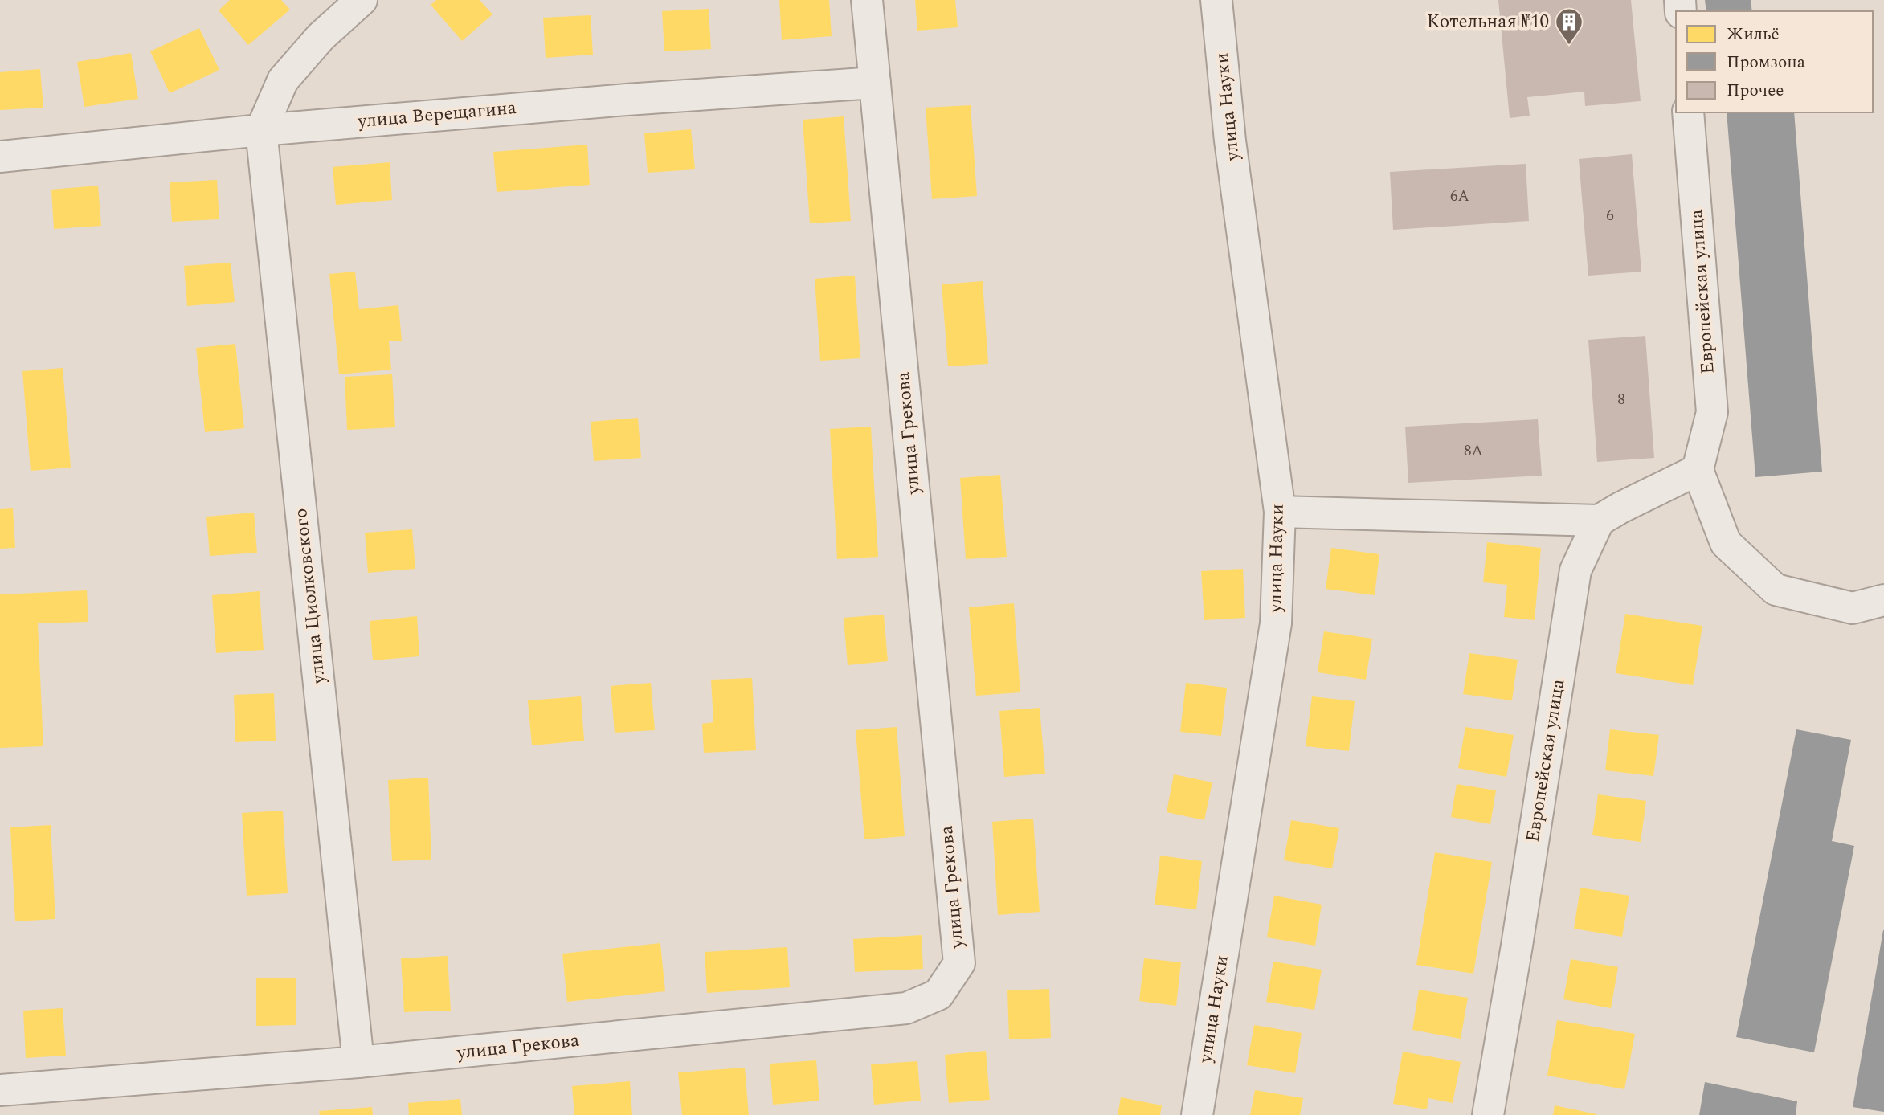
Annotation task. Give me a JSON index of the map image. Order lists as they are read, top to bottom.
{
  "streets": {
    "street": [
      "улица Науки",
      "улица Верещагина",
      "Европейская улица",
      "улица Грекова",
      "улица Циолковского"
    ]
  },
  "crossings": [
    ["улица Верещагина", "улица Грекова"],
    ["улица Верещагина", "улица Циолковского"],
    ["улица Грекова", "улица Циолковского"]
  ],
  "places": {
    "building": ["Котельная №10"]
  },
  "house_numbers": [
    "6А",
    "6",
    "8",
    "8А"
  ],
  "legend": ["Жильё", "Промзона", "Прочее"]
}
